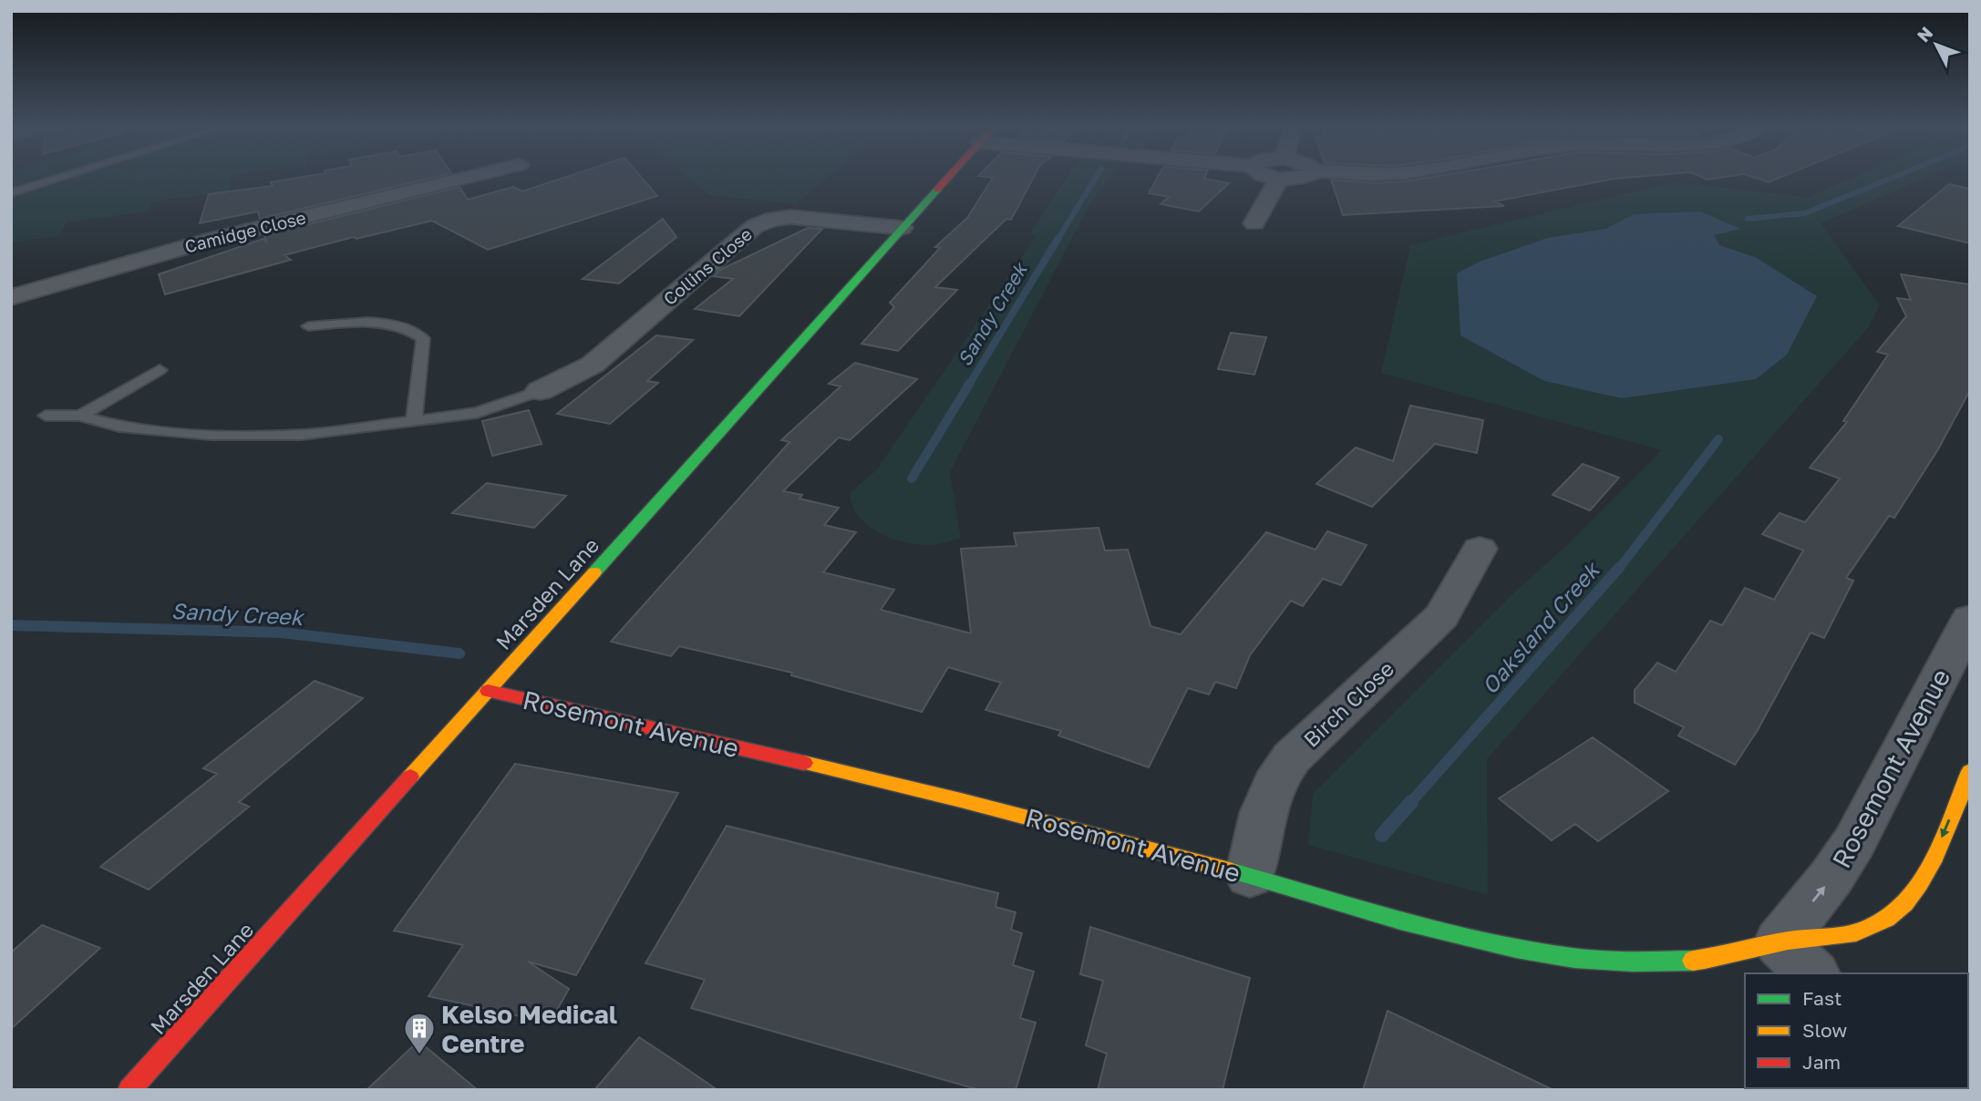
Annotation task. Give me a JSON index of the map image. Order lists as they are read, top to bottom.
{
  "streets": {
    "main road": ["Marsden Lane", "Rosemont Avenue"],
    "street": ["Camidge Close", "Collins Close", "Birch Close"]
  },
  "crossings": [
    ["Collins Close", "Marsden Lane"],
    ["Marsden Lane", "Rosemont Avenue"],
    ["Birch Close", "Rosemont Avenue"]
  ],
  "water": ["Sandy Creek", "Oaksland Creek"],
  "places": {
    "building": ["Kelso Medical Centre"]
  },
  "legend": ["Fast", "Slow", "Jam"],
  "north": "top left"
}
